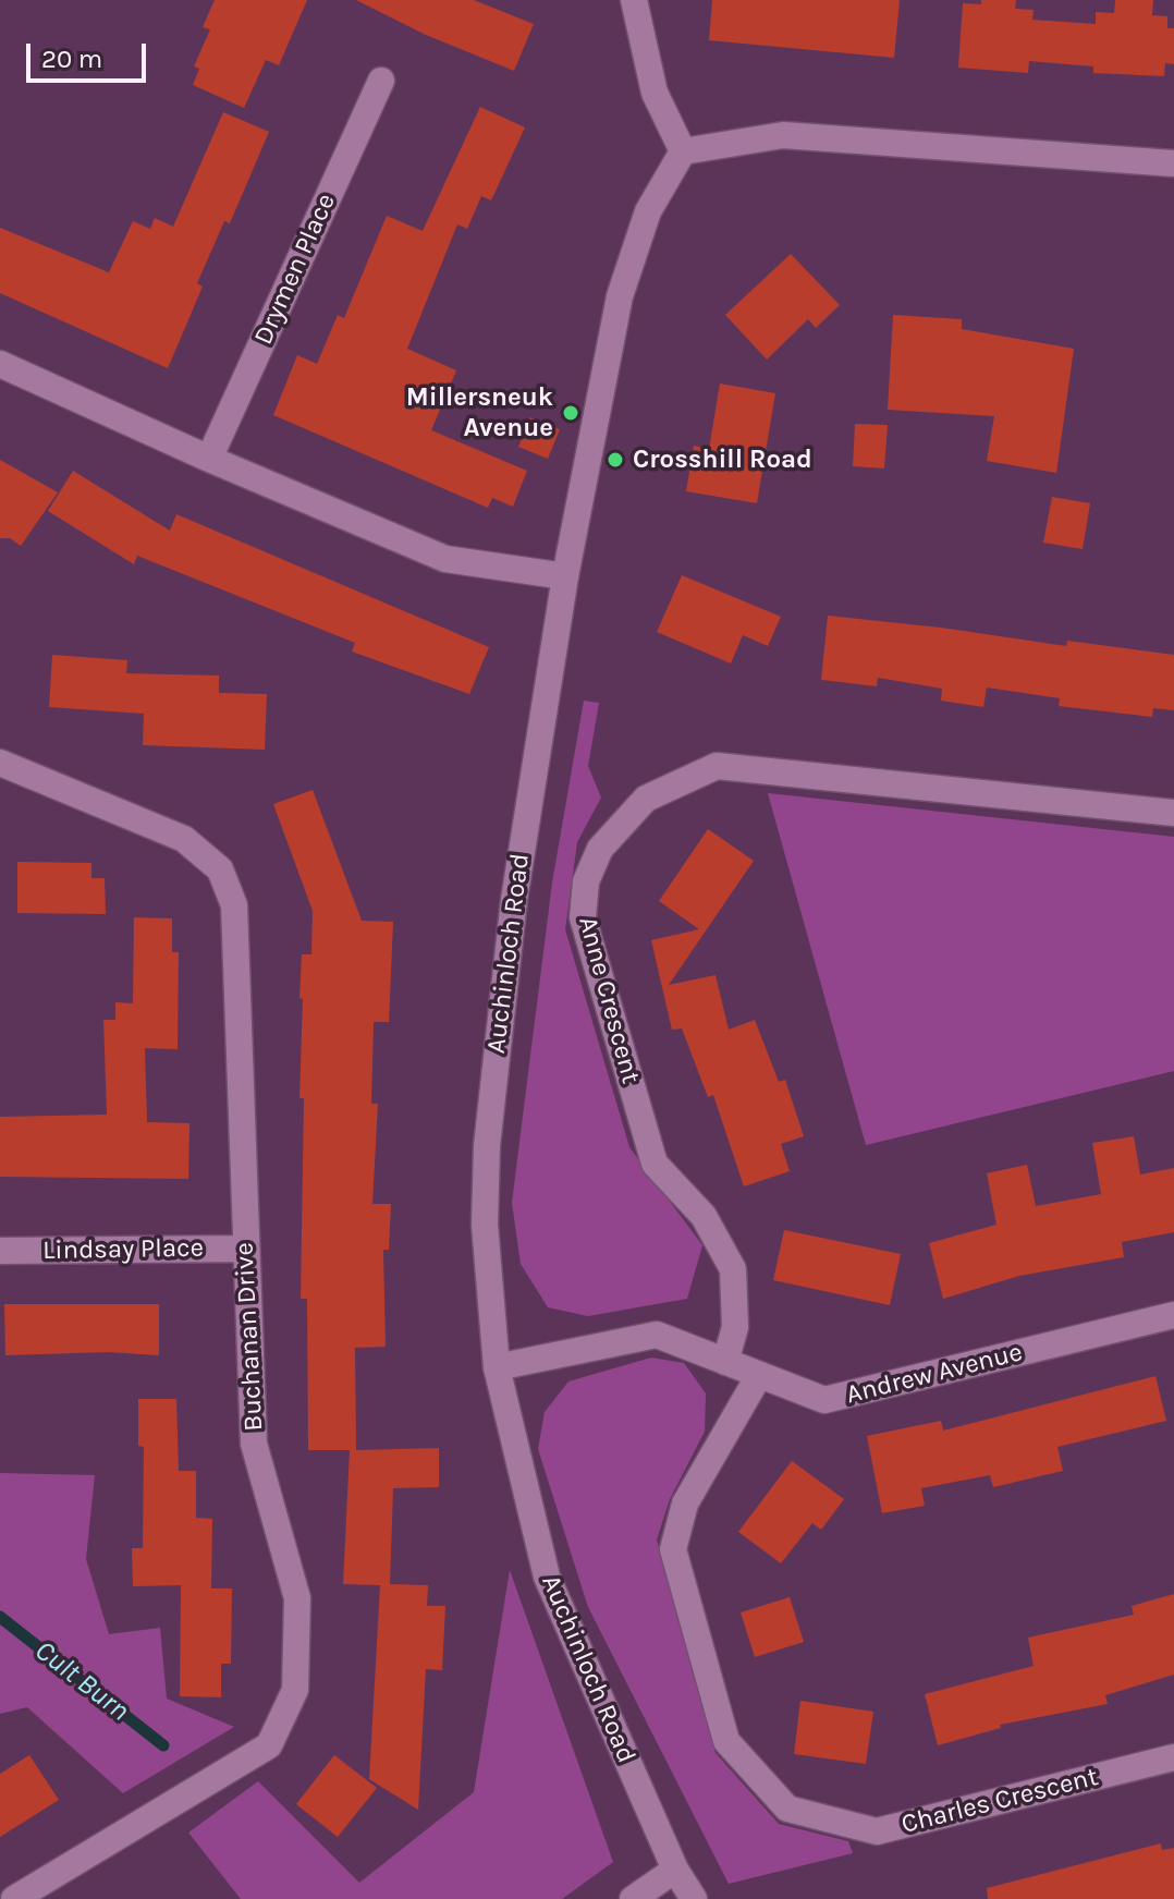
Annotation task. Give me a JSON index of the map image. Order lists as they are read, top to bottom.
{
  "streets": {
    "street": [
      "Drymen Place",
      "Auchinloch Road",
      "Anne Crescent",
      "Lindsay Place",
      "Buchanan Drive",
      "Andrew Avenue",
      "Charles Crescent"
    ]
  },
  "crossings": [
    ["Auchinloch Road", "Andrew Avenue"],
    ["Anne Crescent", "Andrew Avenue"],
    ["Lindsay Place", "Buchanan Drive"],
    ["Andrew Avenue", "Charles Crescent"]
  ],
  "water": ["Cult Burn"],
  "places": ["Millersneuk Avenue", "Crosshill Road"],
  "scale_bar": "20 m"
}
